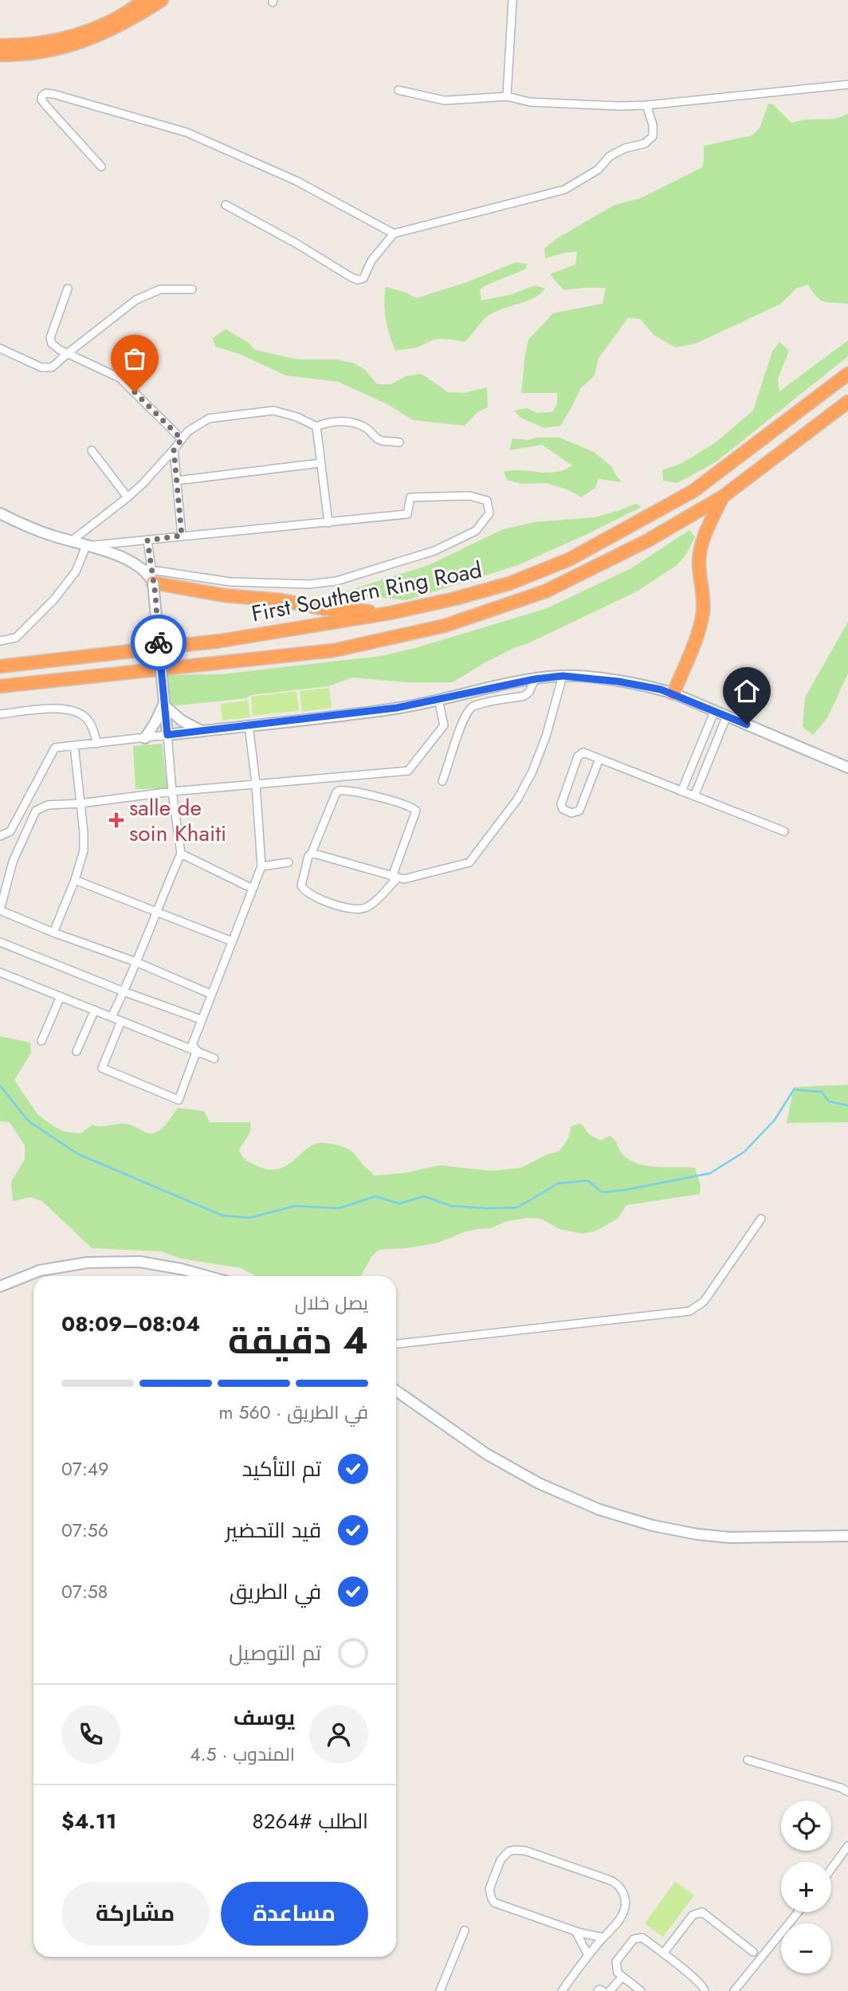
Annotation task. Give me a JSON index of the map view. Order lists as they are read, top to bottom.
{
  "streets": {
    "highway": ["First Southern Ring Road"]
  },
  "places": {
    "health": ["salle de soin Khaiti"]
  },
  "page": {
    "heading": ["4 دقيقة", "يصل خلال", "08:04–08:09"],
    "panel": [
      "يوسف",
      "المندوب · 4.5",
      "الطلب #8264",
      "$4.11"
    ],
    "bar": "في الطريق · 560 m",
    "list": [
      ["تم التأكيد", "07:49"],
      ["قيد التحضير", "07:56"],
      ["في الطريق", "07:58"],
      "تم التوصيل"
    ],
    "map_buttons": ["+", "−"],
    "buttons": ["مساعدة", "مشاركة"]
  }
}
